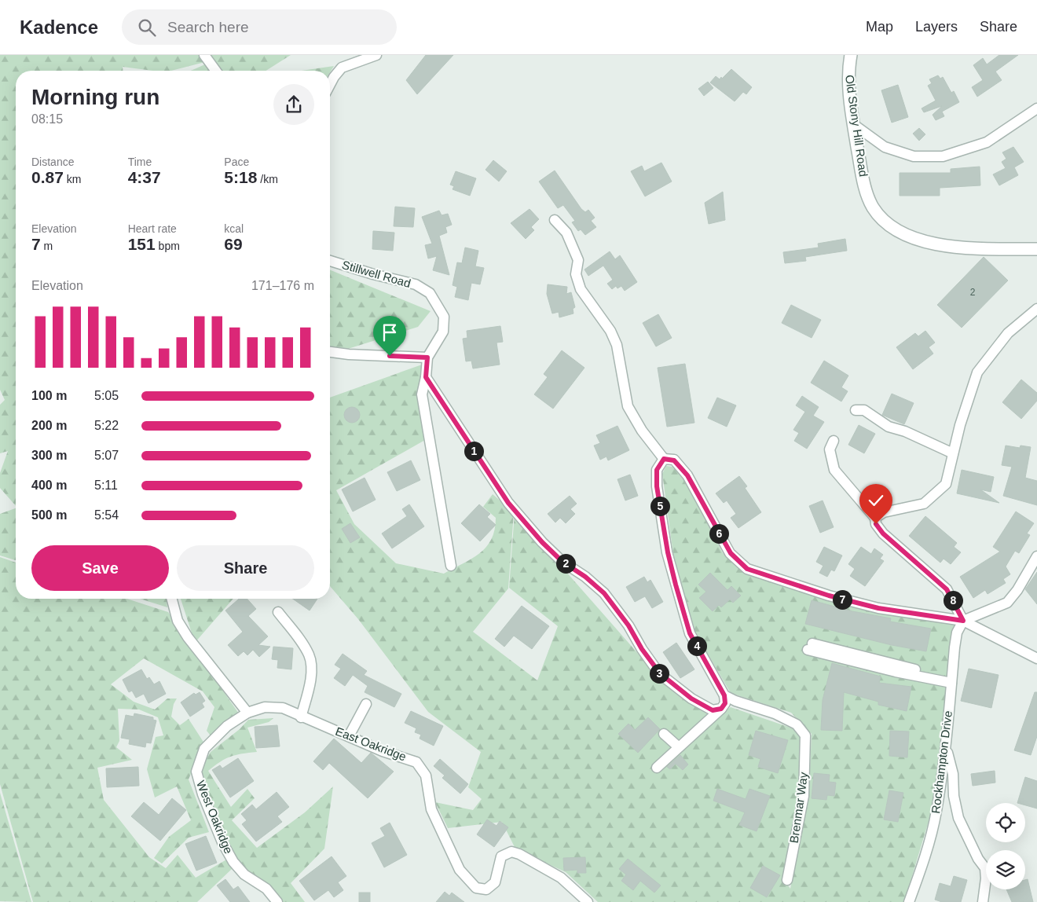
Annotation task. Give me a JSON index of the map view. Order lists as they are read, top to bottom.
{
  "streets": {
    "street": [
      "Old Stony Hill Road",
      "Stillwell Road",
      "East Oakridge",
      "Rockhampton Drive",
      "Brenmar Way",
      "West Oakridge"
    ]
  },
  "crossings": [
    ["East Oakridge", "West Oakridge"]
  ],
  "house_numbers": ["2"],
  "page": {
    "header": "Kadence",
    "search": "Search here",
    "nav": ["Map", "Layers", "Share"],
    "heading": ["Morning run", "08:15"],
    "stats": [
      ["Distance", "0.87 km"],
      ["Time", "4:37"],
      ["Pace", "5:18 /km"],
      ["Elevation", "7 m"],
      ["Heart rate", "151 bpm"],
      ["kcal", "69"]
    ],
    "chart": ["Elevation", "171–176 m"],
    "list": [
      {
        "name": "100 m",
        "note": "5:05"
      },
      {
        "name": "200 m",
        "note": "5:22"
      },
      {
        "name": "300 m",
        "note": "5:07"
      },
      {
        "name": "400 m",
        "note": "5:11"
      },
      {
        "name": "500 m",
        "note": "5:54"
      }
    ],
    "pins": [
      "1",
      "5",
      "6",
      "2",
      "7",
      "8",
      "4",
      "3"
    ],
    "buttons": ["Save", "Share"]
  }
}
